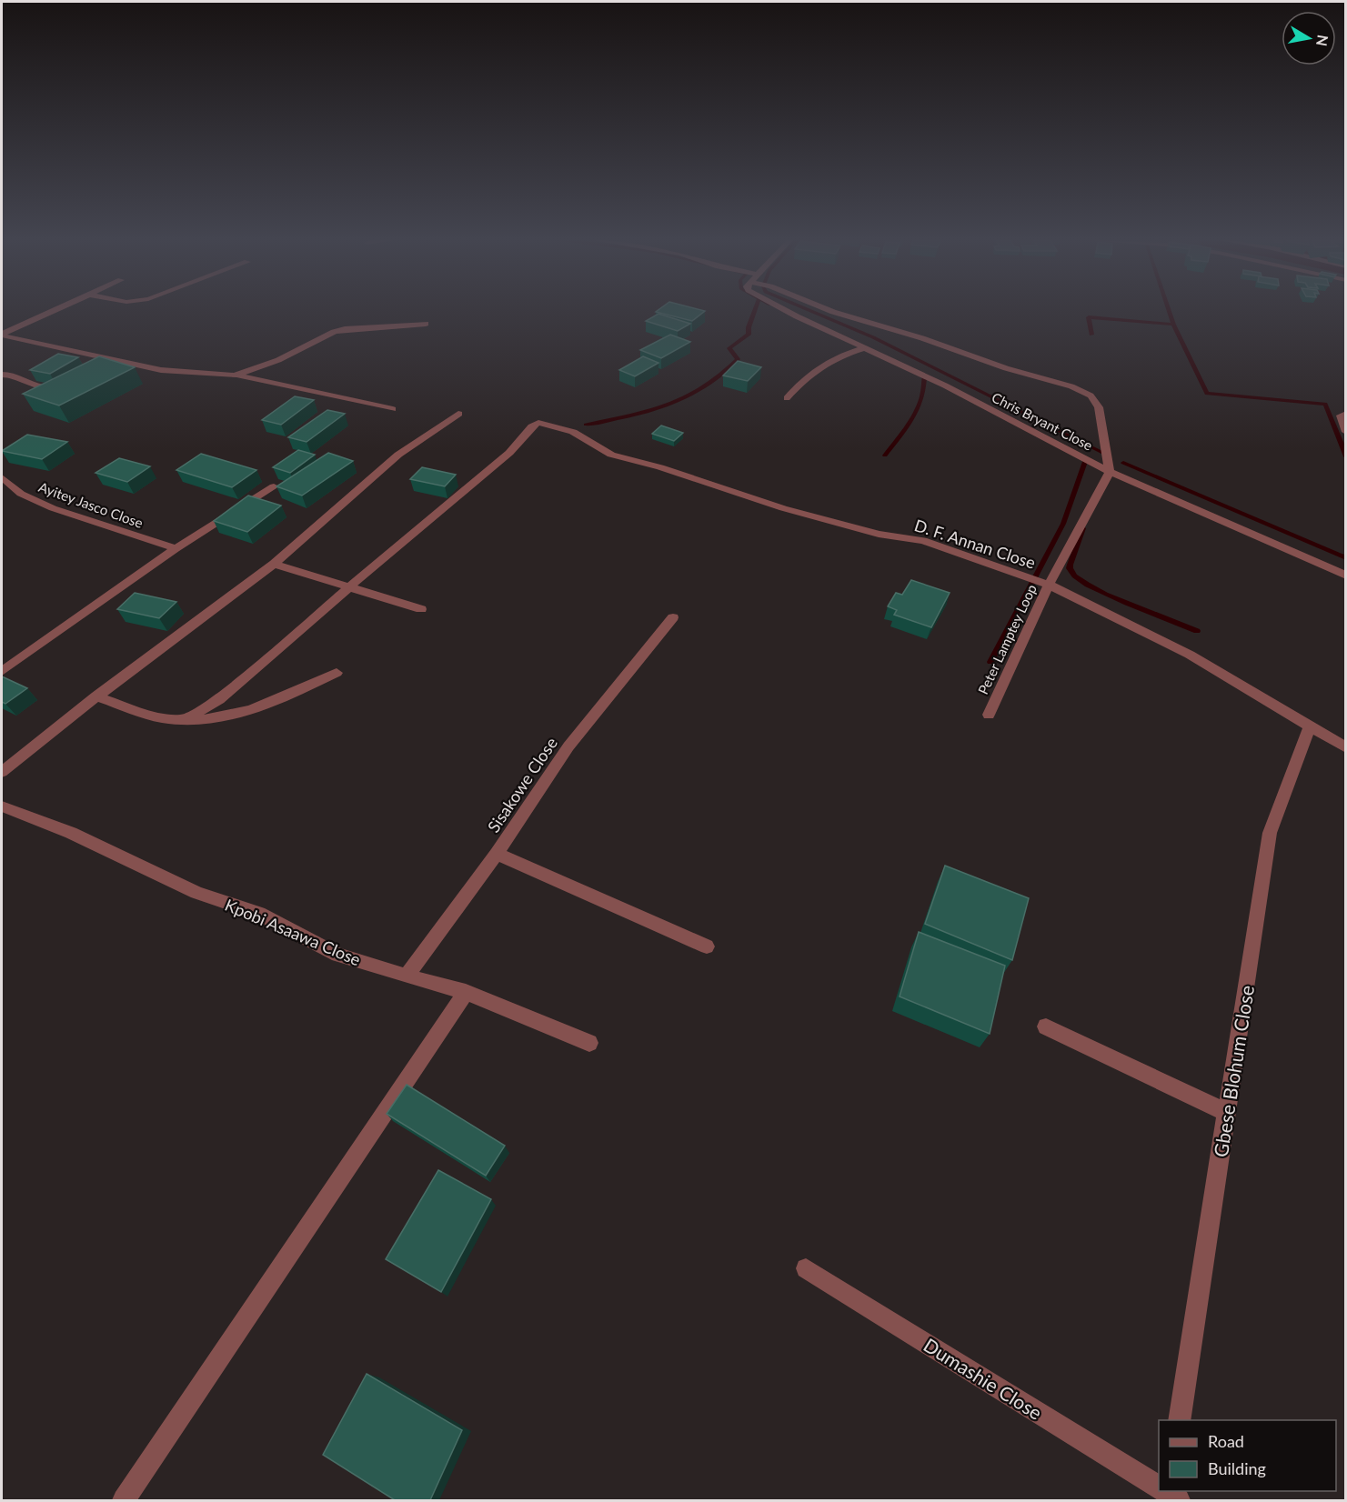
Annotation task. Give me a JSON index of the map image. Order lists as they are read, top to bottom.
{
  "streets": {
    "street": [
      "Chris Bryant Close",
      "Ayitey Jasco Close",
      "D. F. Annan Close",
      "Peter Lamptey Loop",
      "Sisakowe Close",
      "Kpobi Asaawa Close",
      "Gbese Blohum Close",
      "Dumashie Close"
    ]
  },
  "crossings": [
    ["Chris Bryant Close", "Peter Lamptey Loop"],
    ["D. F. Annan Close", "Peter Lamptey Loop"],
    ["D. F. Annan Close", "Gbese Blohum Close"],
    ["Sisakowe Close", "Kpobi Asaawa Close"]
  ],
  "legend": ["Road", "Building"],
  "north": "right"
}
